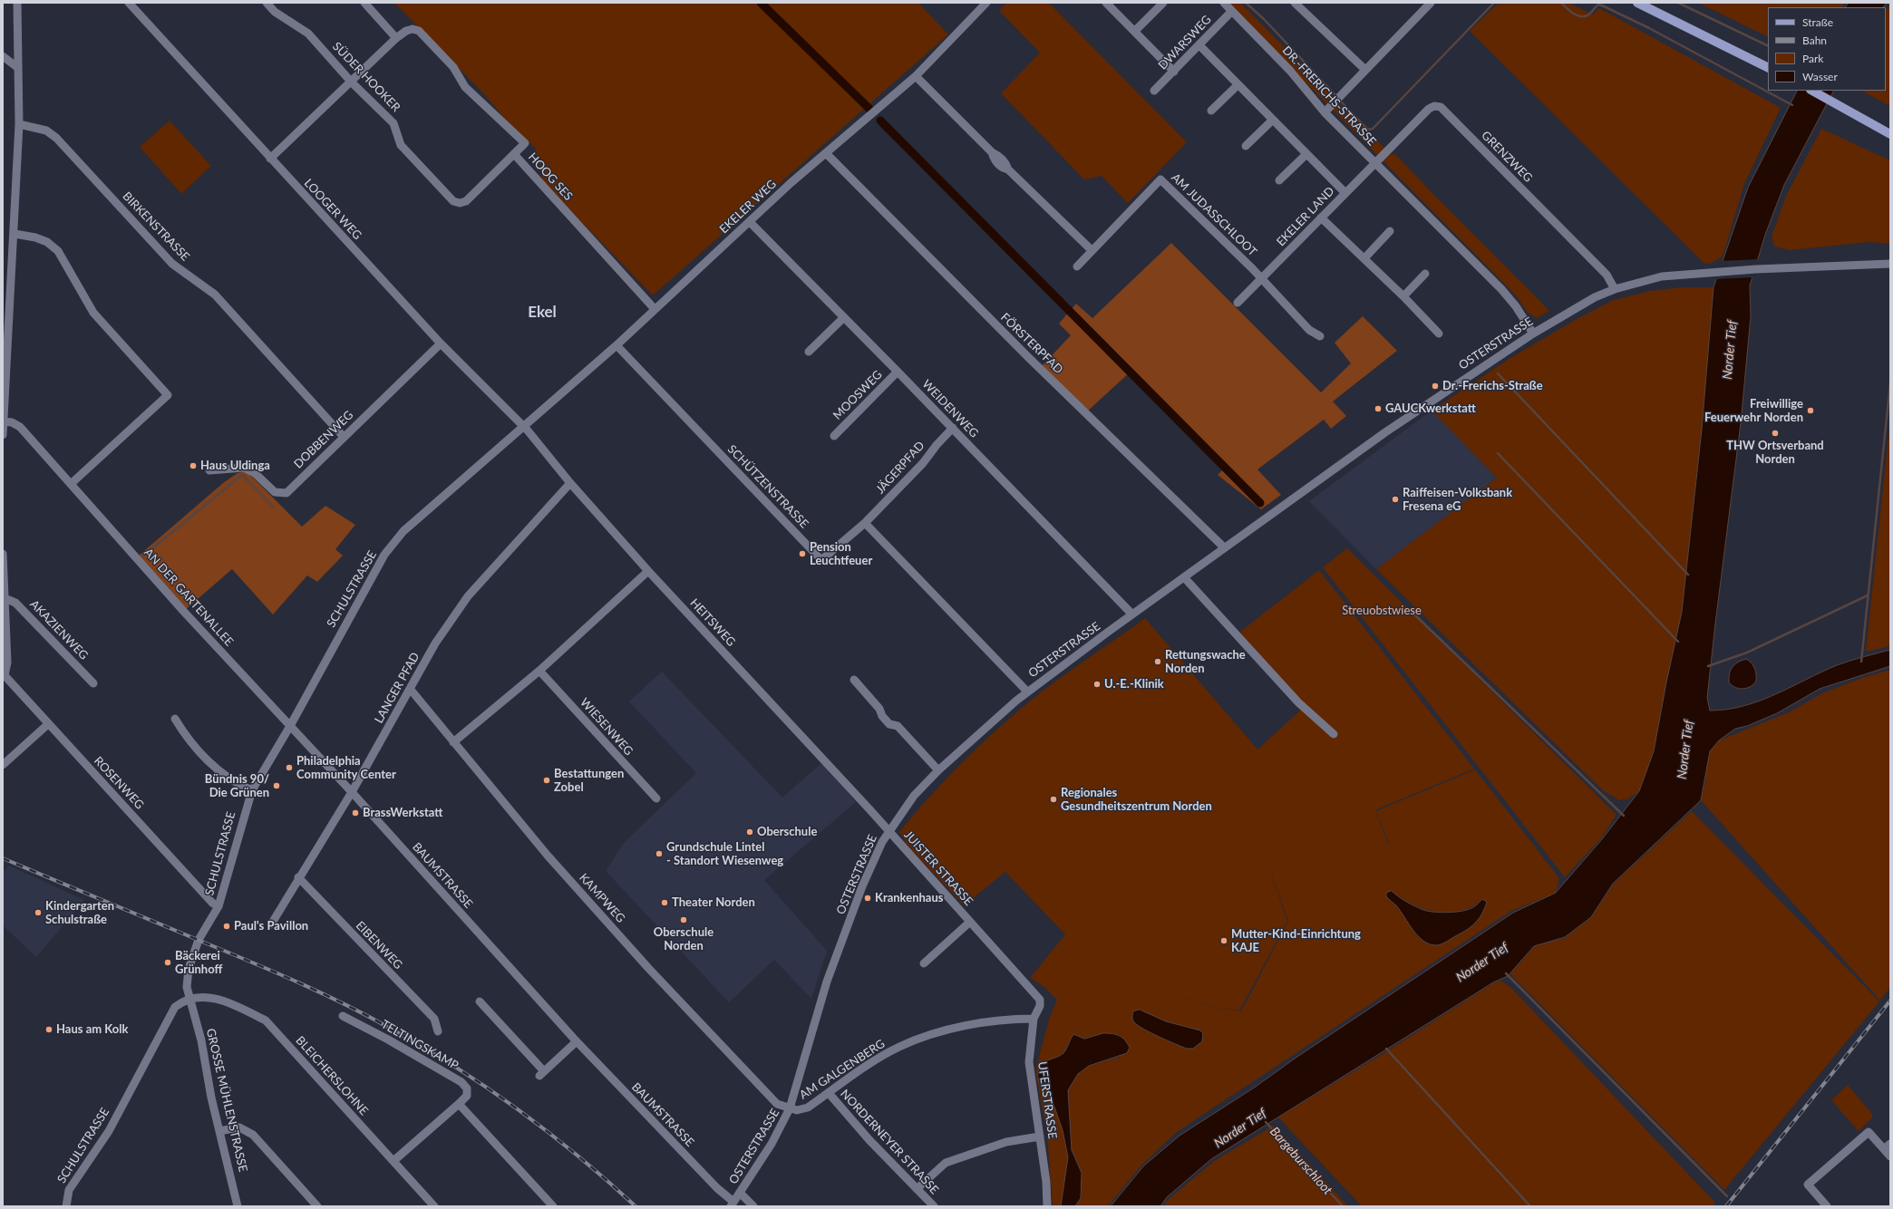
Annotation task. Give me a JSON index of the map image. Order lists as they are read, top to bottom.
{
  "streets": {
    "street": [
      "DWARSWEG",
      "SÜDER HOOKER",
      "DR.-FRERICHS-STRASSE",
      "GRENZWEG",
      "HOOG SES",
      "EKELER WEG",
      "LOOGER WEG",
      "AM JUDASSCHLOOT",
      "EKELER LAND",
      "BIRKENSTRASSE",
      "FÖRSTERPFAD",
      "OSTERSTRASSE",
      "MOOSWEG",
      "WEIDENWEG",
      "DOBBENWEG",
      "JÄGERPFAD",
      "SCHÜTZENSTRASSE",
      "SCHULSTRASSE",
      "AN DER GARTENALLEE",
      "HEITSWEG",
      "AKAZIENWEG",
      "LANGER PFAD",
      "WIESENWEG",
      "ROSENWEG",
      "JUISTER STRASSE",
      "BAUMSTRASSE",
      "KAMPWEG",
      "EIBENWEG",
      "TELTINGSKAMP",
      "AM GALGENBERG",
      "BLEICHERSLOHNE",
      "GROSSE MÜHLENSTRASSE",
      "UFERSTRASSE",
      "NORDERNEYER STRASSE"
    ]
  },
  "crossings": [
    ["DWARSWEG", "DR.-FRERICHS-STRASSE"],
    ["SÜDER HOOKER", "HOOG SES"],
    ["DR.-FRERICHS-STRASSE", "GRENZWEG"],
    ["DR.-FRERICHS-STRASSE", "EKELER LAND"],
    ["DR.-FRERICHS-STRASSE", "OSTERSTRASSE"],
    ["GRENZWEG", "EKELER LAND"],
    ["GRENZWEG", "OSTERSTRASSE"],
    ["HOOG SES", "EKELER WEG"],
    ["EKELER WEG", "LOOGER WEG"],
    ["EKELER WEG", "FÖRSTERPFAD"],
    ["EKELER WEG", "WEIDENWEG"],
    ["EKELER WEG", "SCHÜTZENSTRASSE"],
    ["EKELER WEG", "SCHULSTRASSE"],
    ["EKELER WEG", "HEITSWEG"],
    ["LOOGER WEG", "DOBBENWEG"],
    ["LOOGER WEG", "SCHULSTRASSE"],
    ["LOOGER WEG", "HEITSWEG"],
    ["AM JUDASSCHLOOT", "EKELER LAND"],
    ["BIRKENSTRASSE", "DOBBENWEG"],
    ["FÖRSTERPFAD", "OSTERSTRASSE"],
    ["OSTERSTRASSE", "WEIDENWEG"],
    ["OSTERSTRASSE", "HEITSWEG"],
    ["OSTERSTRASSE", "JUISTER STRASSE"],
    ["OSTERSTRASSE", "BAUMSTRASSE"],
    ["OSTERSTRASSE", "KAMPWEG"],
    ["OSTERSTRASSE", "AM GALGENBERG"],
    ["MOOSWEG", "WEIDENWEG"],
    ["WEIDENWEG", "JÄGERPFAD"],
    ["JÄGERPFAD", "SCHÜTZENSTRASSE"],
    ["SCHULSTRASSE", "AN DER GARTENALLEE"],
    ["SCHULSTRASSE", "HEITSWEG"],
    ["SCHULSTRASSE", "ROSENWEG"],
    ["SCHULSTRASSE", "BAUMSTRASSE"],
    ["SCHULSTRASSE", "BLEICHERSLOHNE"],
    ["SCHULSTRASSE", "GROSSE MÜHLENSTRASSE"],
    ["AN DER GARTENALLEE", "BAUMSTRASSE"],
    ["HEITSWEG", "LANGER PFAD"],
    ["HEITSWEG", "JUISTER STRASSE"],
    ["LANGER PFAD", "BAUMSTRASSE"],
    ["LANGER PFAD", "KAMPWEG"],
    ["LANGER PFAD", "EIBENWEG"],
    ["JUISTER STRASSE", "UFERSTRASSE"],
    ["KAMPWEG", "AM GALGENBERG"],
    ["TELTINGSKAMP", "BLEICHERSLOHNE"],
    ["AM GALGENBERG", "UFERSTRASSE"],
    ["AM GALGENBERG", "NORDERNEYER STRASSE"],
    ["BLEICHERSLOHNE", "GROSSE MÜHLENSTRASSE"]
  ],
  "districts": ["Ekel"],
  "water": ["Norder Tief", "Bargeburschloot"],
  "parks": ["Streuobstwiese"],
  "places": [
    "Dr.-Frerichs-Straße",
    "GAUCKwerkstatt",
    "Freiwillige Feuerwehr Norden",
    "THW Ortsverband Norden",
    "Haus Uldinga",
    "Raiffeisen-Volksbank Fresena eG",
    "Pension Leuchtfeuer",
    "Rettungswache Norden",
    "U.-E.-Klinik",
    "Philadelphia Community Center",
    "Bestattungen Zobel",
    "Bündnis 90/ Die Grünen",
    "Regionales Gesundheitszentrum Norden",
    "BrassWerkstatt",
    "Oberschule",
    "Grundschule Lintel - Standort Wiesenweg",
    "Krankenhaus",
    "Theater Norden",
    "Kindergarten Schulstraße",
    "Oberschule Norden",
    "Paul's Pavillon",
    "Mutter-Kind-Einrichtung KAJE",
    "Bäckerei Grünhoff",
    "Haus am Kolk"
  ],
  "legend": [
    "Straße",
    "Bahn",
    "Park",
    "Wasser"
  ]
}
